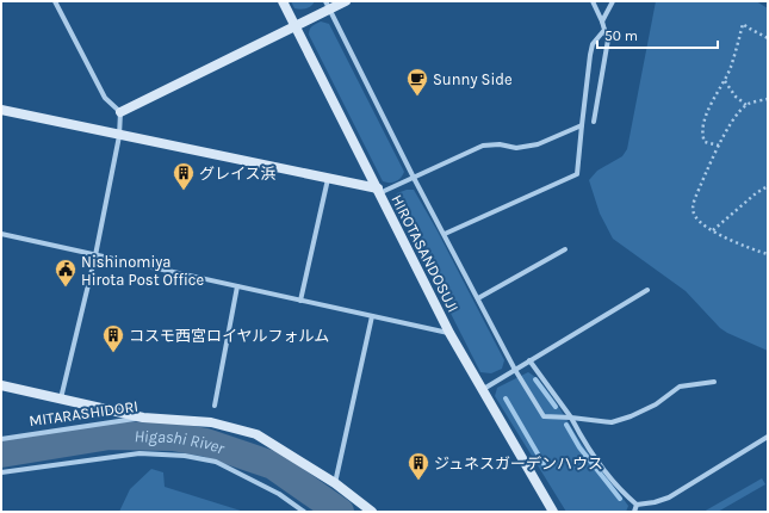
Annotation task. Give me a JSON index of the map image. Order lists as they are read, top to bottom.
{
  "streets": {
    "street": ["HIROTASANDOSUJI", "MITARASHIDORI"]
  },
  "water": ["Higashi River"],
  "places": {
    "cafe": ["Sunny Side"],
    "building": ["グレイス浜", "コスモ西宮ロイヤルフォルム", "ジュネスガーデンハウス"],
    "public building": ["Nishinomiya Hirota Post Office"]
  },
  "scale_bar": "50 m"
}
